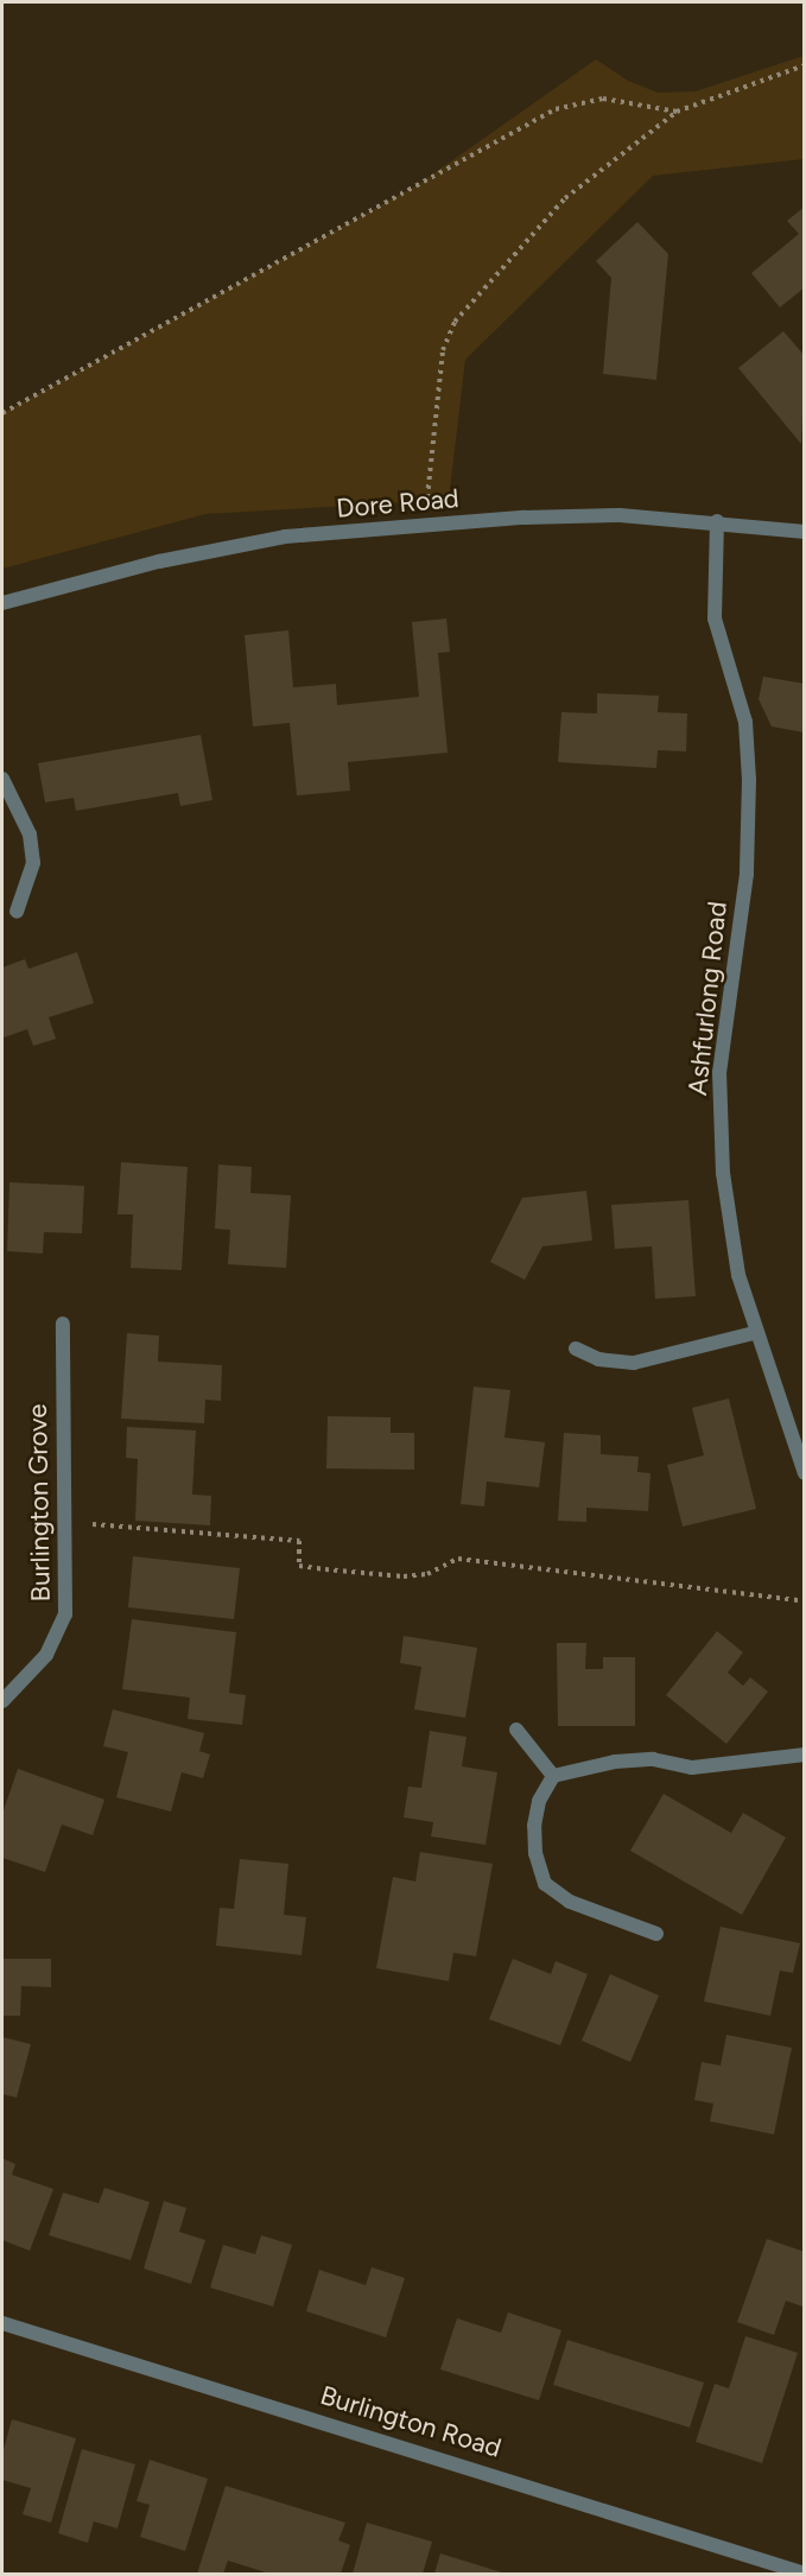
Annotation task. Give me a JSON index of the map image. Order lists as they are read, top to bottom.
{
  "streets": {
    "street": [
      "Dore Road",
      "Ashfurlong Road",
      "Burlington Grove",
      "Burlington Road"
    ]
  },
  "crossings": [
    ["Dore Road", "Ashfurlong Road"]
  ]
}
